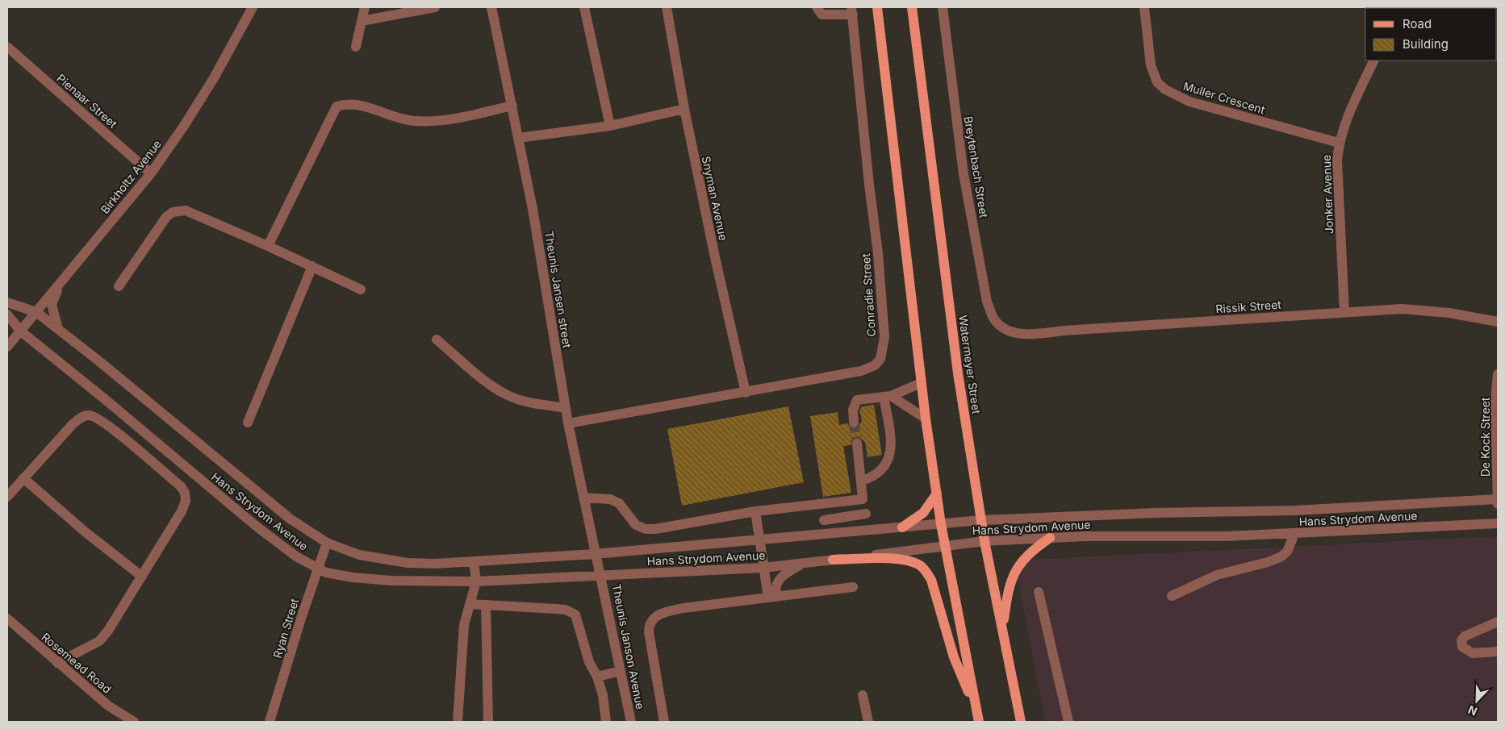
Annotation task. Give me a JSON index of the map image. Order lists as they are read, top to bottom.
{
  "streets": {
    "main road": ["Watermeyer Street"],
    "street": [
      "Muller Crescent",
      "Pienaar Street",
      "Breytenbach Street",
      "Birkholtz Avenue",
      "Jonker Avenue",
      "Snyman Avenue",
      "Theunis Jansen street",
      "Conradie Street",
      "Rissik Street",
      "De Kock Street",
      "Hans Strydom Avenue",
      "Ryan Street",
      "Theunis Janson Avenue",
      "Rosemead Road"
    ]
  },
  "crossings": [
    ["Muller Crescent", "Jonker Avenue"],
    ["Pienaar Street", "Birkholtz Avenue"],
    ["Breytenbach Street", "Rissik Street"],
    ["Birkholtz Avenue", "Hans Strydom Avenue"],
    ["Jonker Avenue", "Rissik Street"],
    ["Snyman Avenue", "Conradie Street"],
    ["Theunis Jansen street", "Conradie Street"],
    ["Theunis Jansen street", "Hans Strydom Avenue"],
    ["Theunis Jansen street", "Theunis Janson Avenue"],
    ["Watermeyer Street", "Hans Strydom Avenue"],
    ["De Kock Street", "Hans Strydom Avenue"],
    ["Hans Strydom Avenue", "Ryan Street"],
    ["Hans Strydom Avenue", "Theunis Janson Avenue"]
  ],
  "legend": ["Road", "Building"],
  "north": "bottom left"
}
